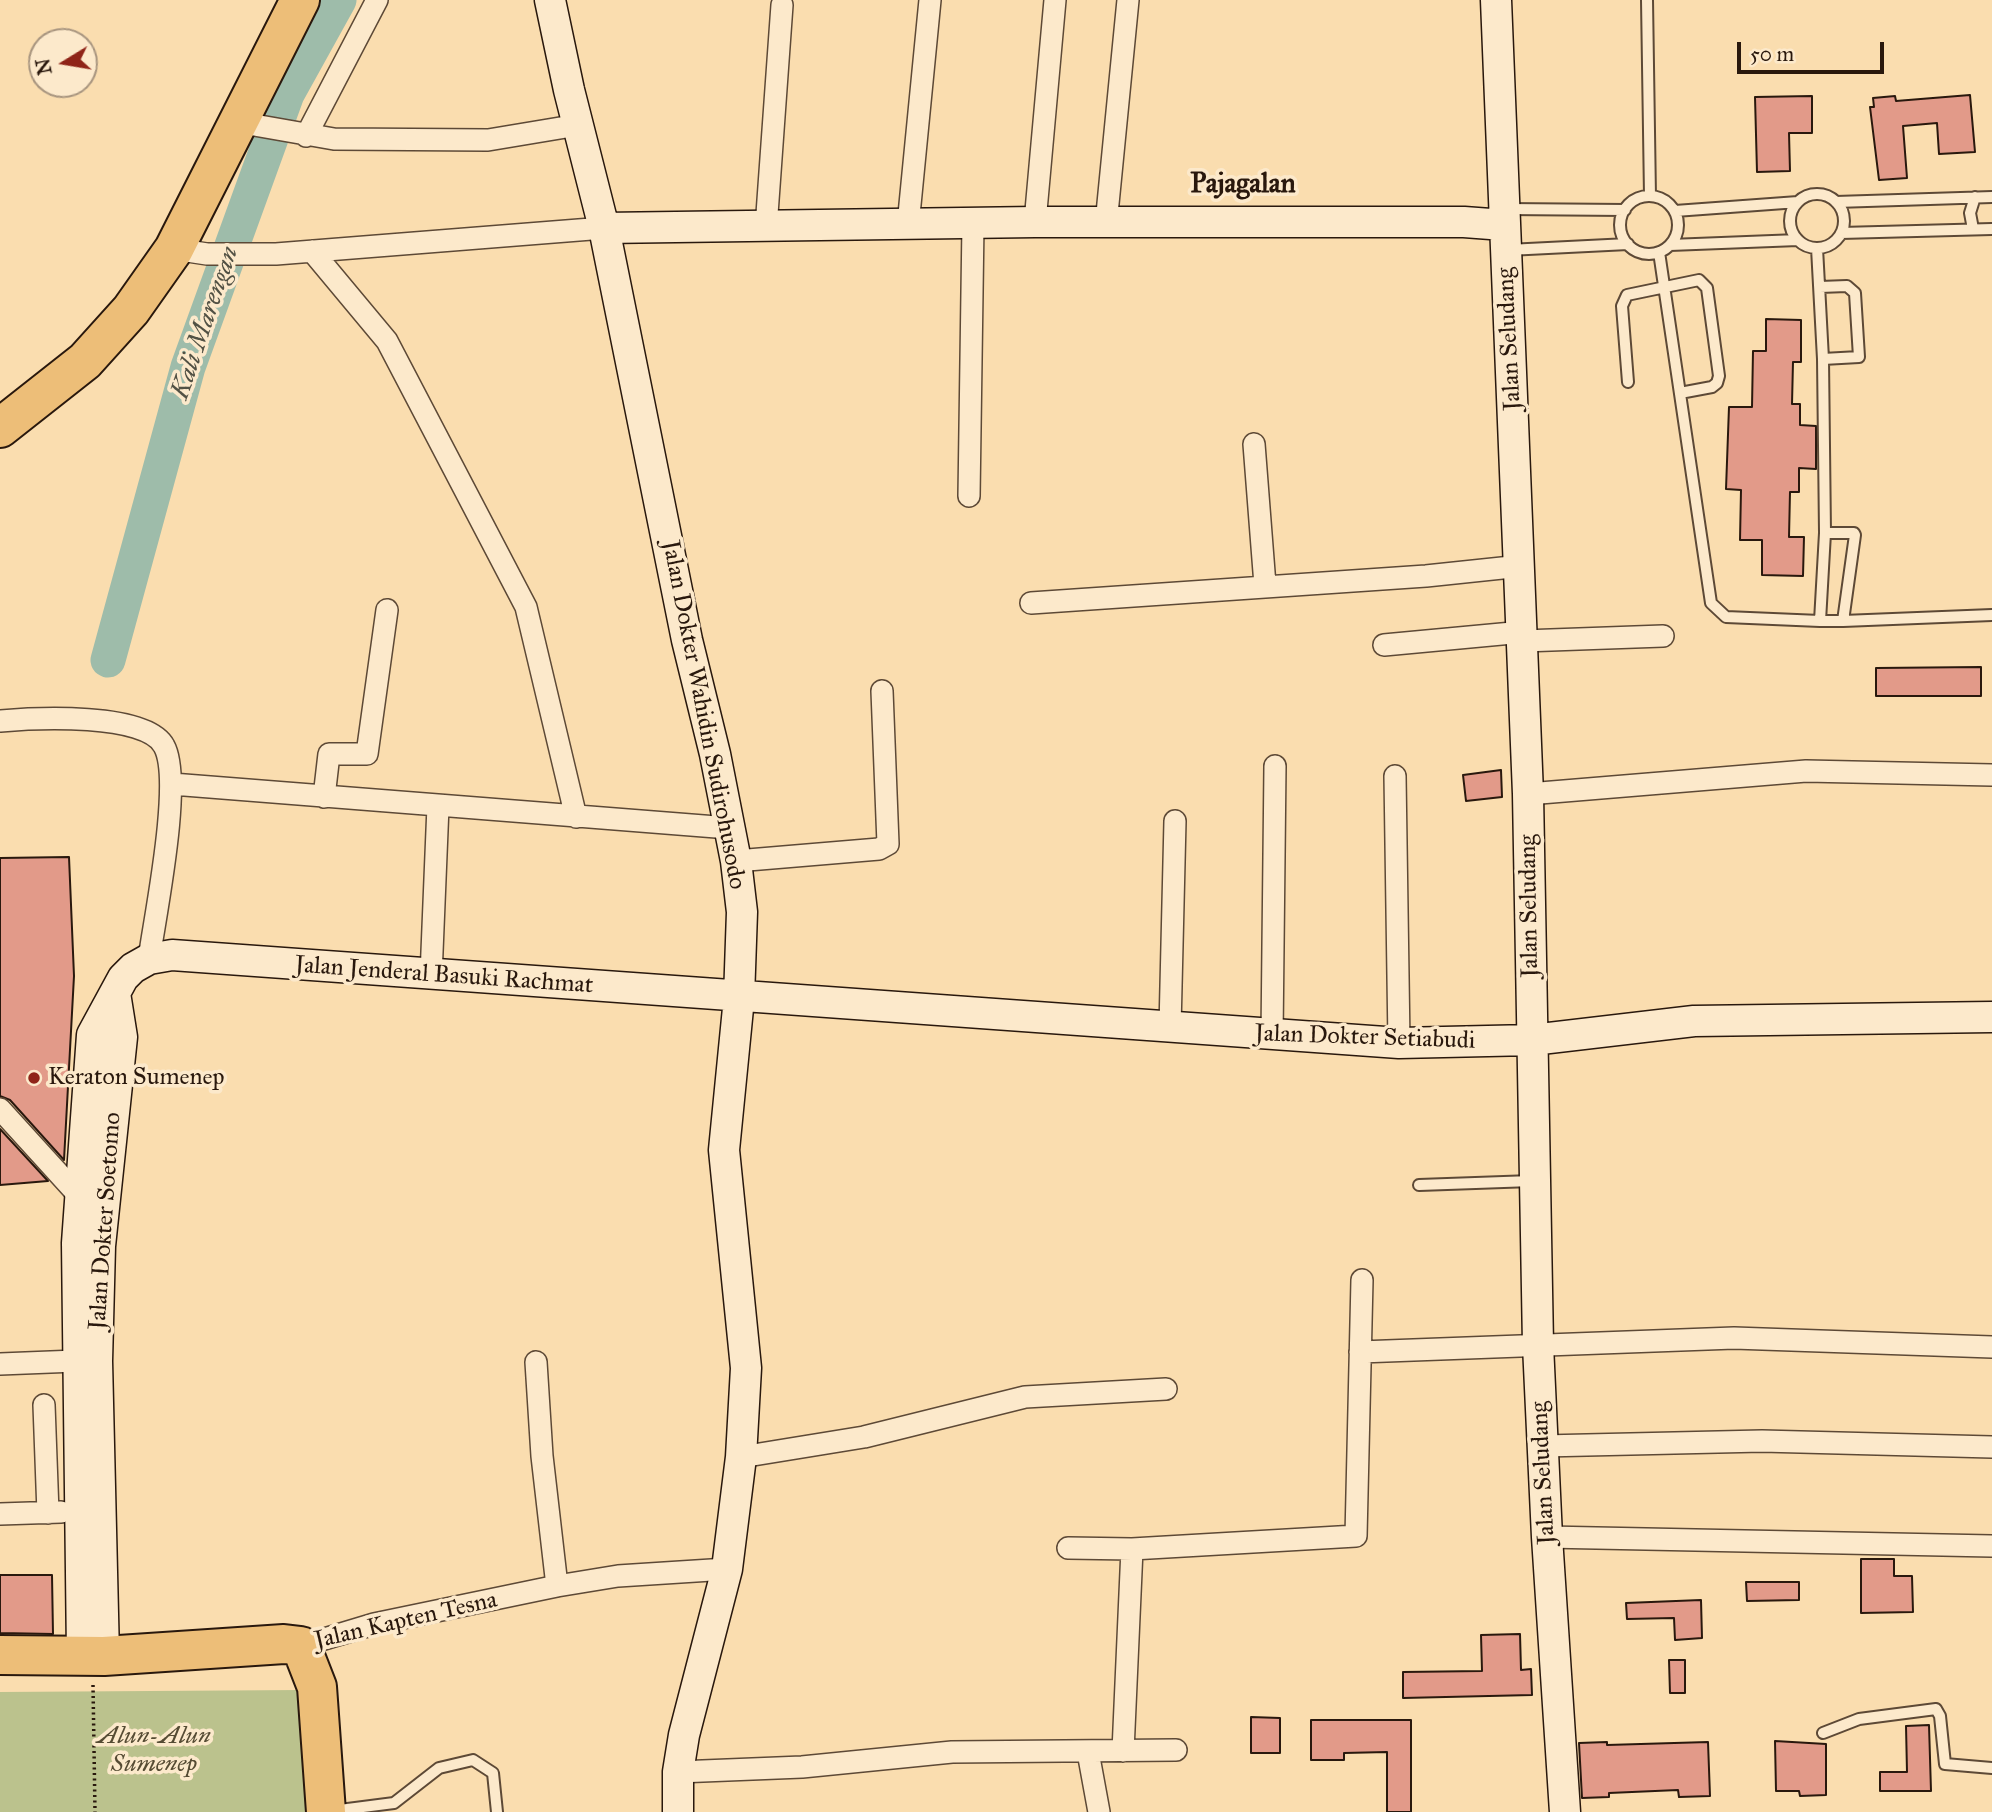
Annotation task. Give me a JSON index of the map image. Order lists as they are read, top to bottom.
{
  "streets": {
    "highway": ["Jalan Kapten Tesna"],
    "street": [
      "Jalan Seludang",
      "Jalan Dokter Wahidin Sudirohusodo",
      "Jalan Jenderal Basuki Rachmat",
      "Jalan Dokter Setiabudi",
      "Jalan Dokter Soetomo"
    ]
  },
  "crossings": [
    ["Jalan Seludang", "Jalan Dokter Setiabudi"],
    ["Jalan Dokter Wahidin Sudirohusodo", "Jalan Jenderal Basuki Rachmat"],
    ["Jalan Dokter Wahidin Sudirohusodo", "Jalan Dokter Setiabudi"],
    ["Jalan Dokter Wahidin Sudirohusodo", "Jalan Kapten Tesna"],
    ["Jalan Jenderal Basuki Rachmat", "Jalan Dokter Setiabudi"],
    ["Jalan Jenderal Basuki Rachmat", "Jalan Dokter Soetomo"],
    ["Jalan Dokter Soetomo", "Jalan Kapten Tesna"]
  ],
  "districts": ["Pajagalan"],
  "water": ["Kali Marengan"],
  "parks": ["Alun-Alun Sumenep"],
  "places": ["Keraton Sumenep"],
  "scale_bar": "50 m",
  "north": "left"
}
